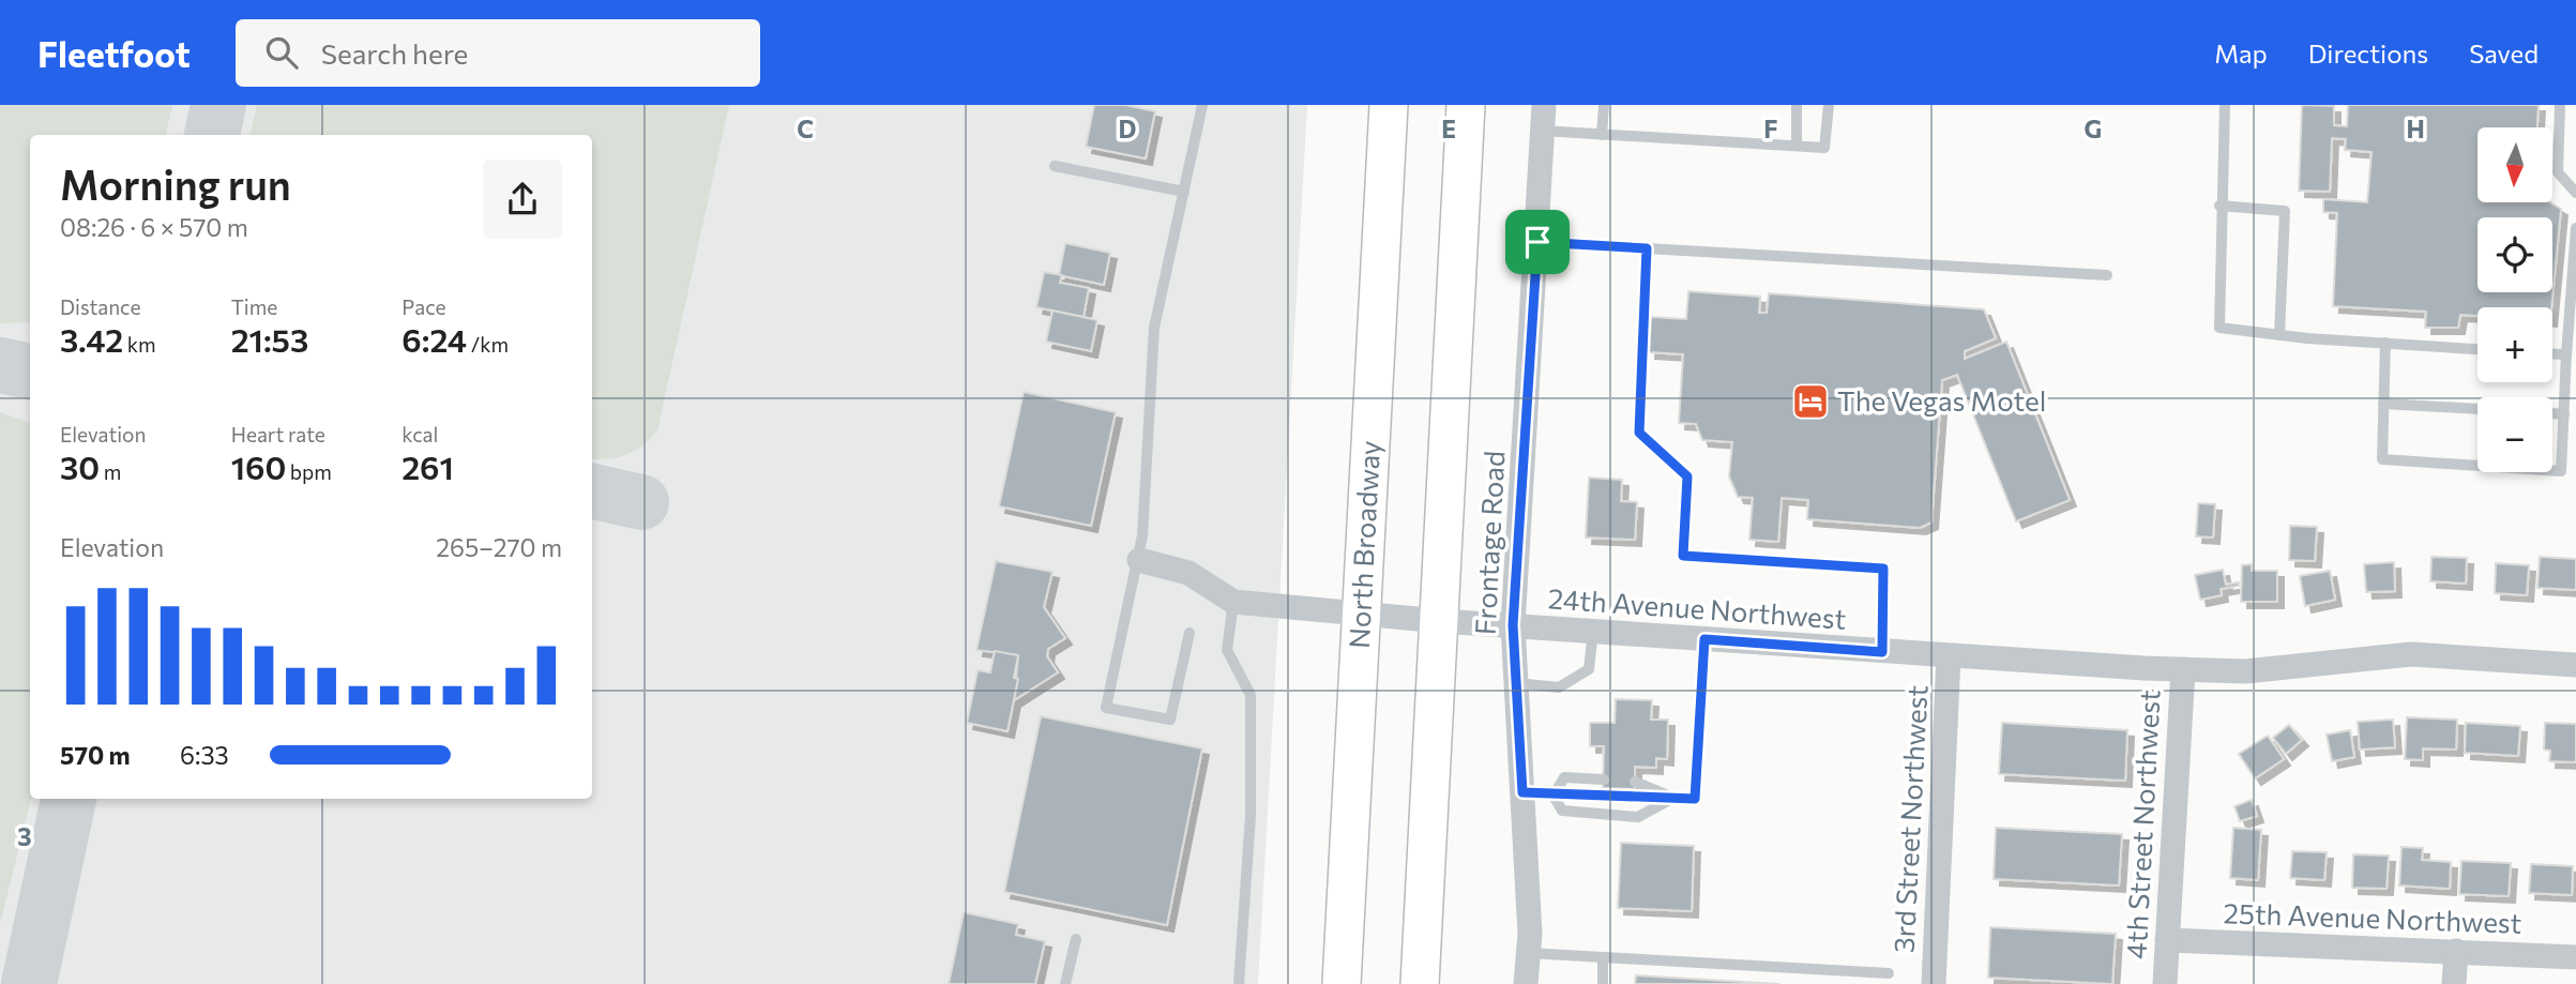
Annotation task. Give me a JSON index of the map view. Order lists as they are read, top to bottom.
{
  "streets": {
    "main road": ["North Broadway"],
    "street": [
      "Frontage Road",
      "24th Avenue Northwest",
      "3rd Street Northwest",
      "4th Street Northwest",
      "25th Avenue Northwest"
    ]
  },
  "crossings": [
    ["Frontage Road", "24th Avenue Northwest"],
    ["North Broadway", "24th Avenue Northwest"],
    ["24th Avenue Northwest", "3rd Street Northwest"],
    ["24th Avenue Northwest", "4th Street Northwest"],
    ["4th Street Northwest", "25th Avenue Northwest"]
  ],
  "places": {
    "hotel": ["The Vegas Motel"]
  },
  "north": "bottom",
  "page": {
    "header": "Fleetfoot",
    "search": "Search here",
    "nav": ["Map", "Directions", "Saved"],
    "map_buttons": ["+", "−"],
    "heading": ["Morning run", "08:26 · 6 × 570 m"],
    "stats": [
      ["Distance", "3.42 km"],
      ["Time", "21:53"],
      ["Pace", "6:24 /km"],
      ["Elevation", "30 m"],
      ["Heart rate", "160 bpm"],
      ["kcal", "261"]
    ],
    "chart": ["Elevation", "265–270 m"],
    "list": [
      {
        "name": "570 m",
        "note": "6:33"
      }
    ]
  },
  "grid": {
    "columns": [
      "C",
      "D",
      "E",
      "F",
      "G",
      "H"
    ],
    "rows": ["3"]
  }
}
